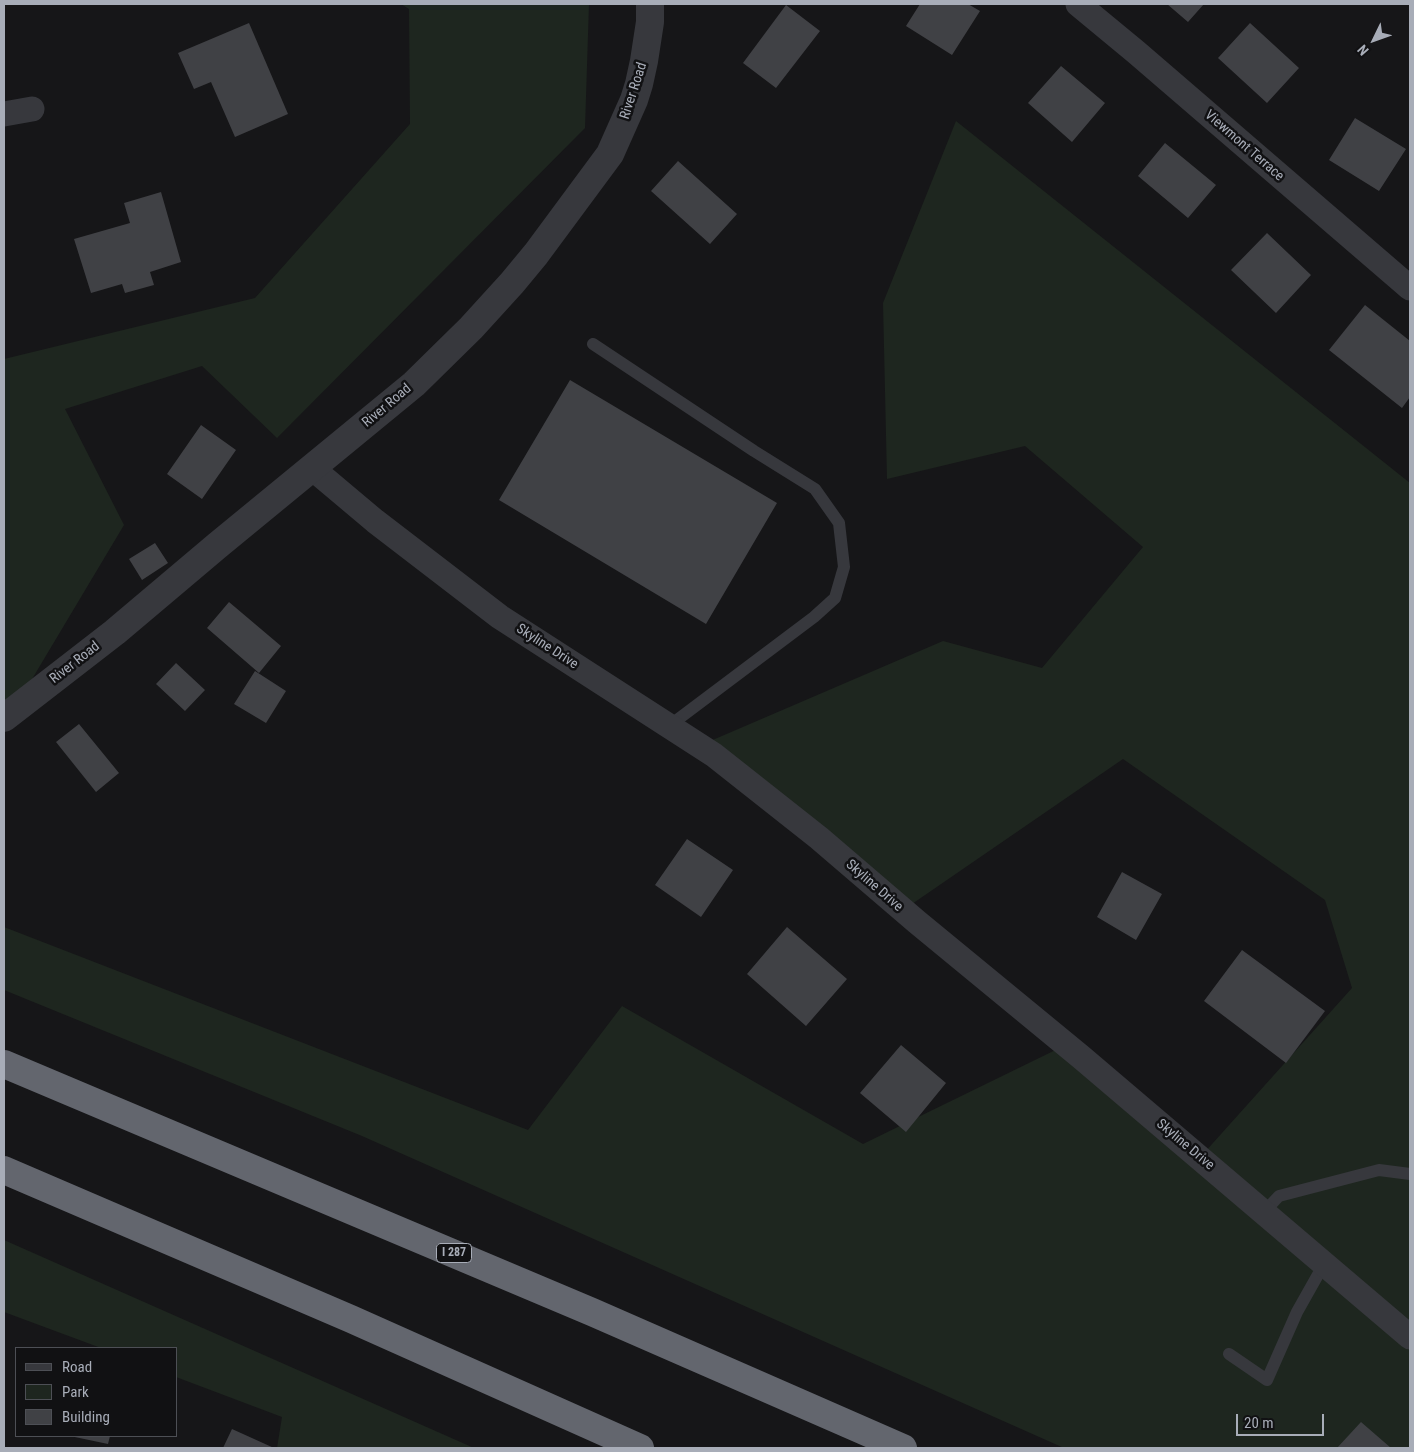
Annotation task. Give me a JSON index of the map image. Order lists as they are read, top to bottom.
{
  "streets": {
    "highway": ["I 287"],
    "street": ["River Road", "Viewmont Terrace", "Skyline Drive"]
  },
  "crossings": [
    ["River Road", "Skyline Drive"]
  ],
  "legend": ["Road", "Park", "Building"],
  "scale_bar": "20 m",
  "north": "bottom left"
}
